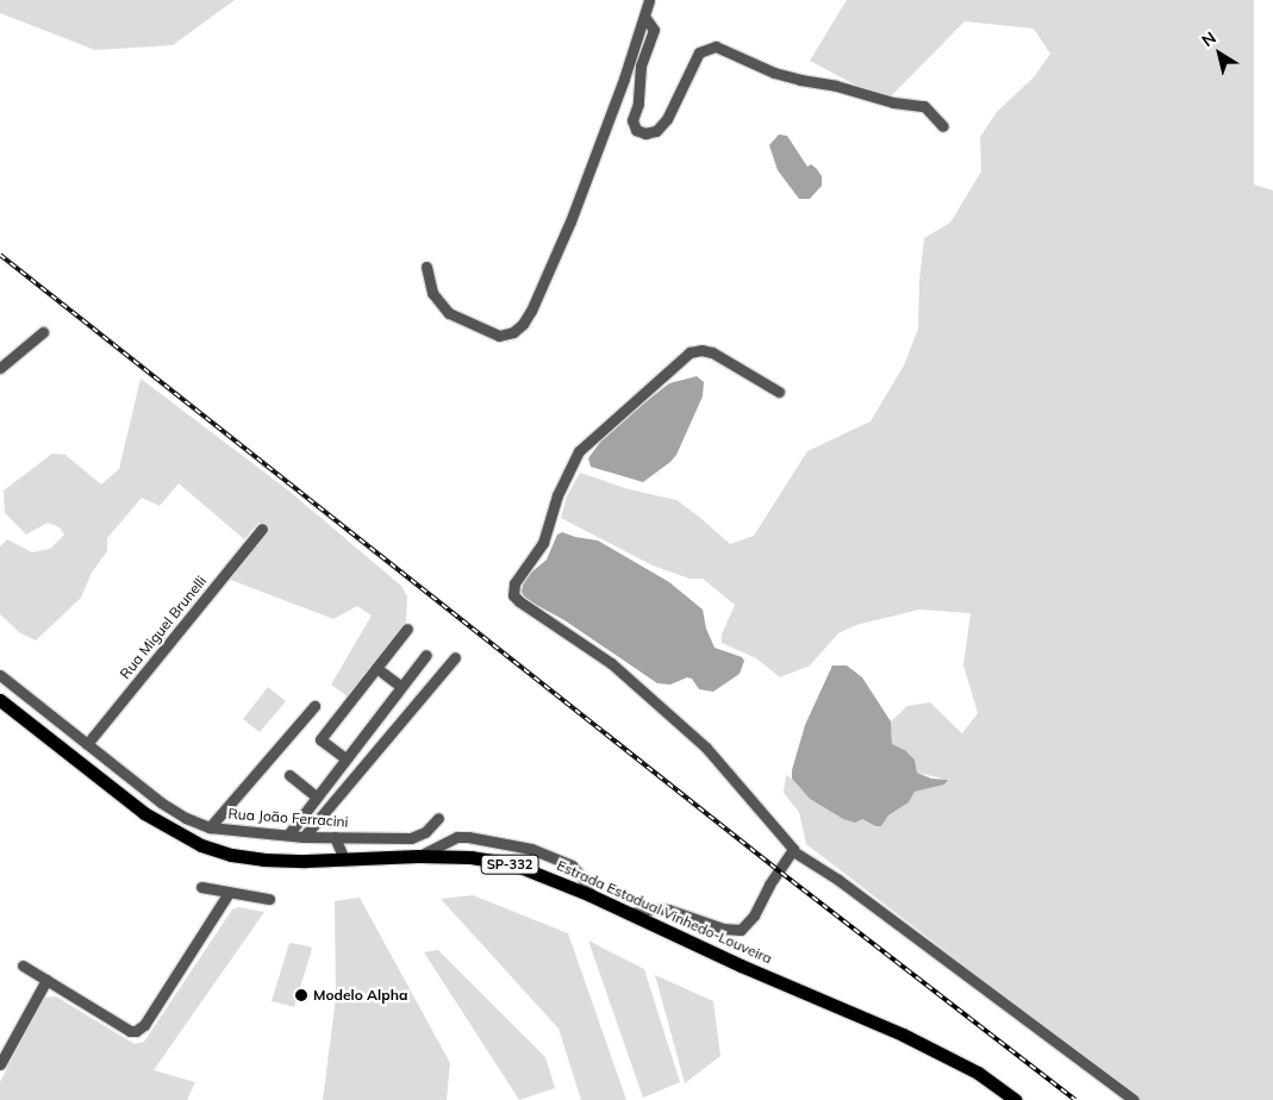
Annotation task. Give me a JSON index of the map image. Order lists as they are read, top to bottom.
{
  "streets": {
    "main road": ["SP-332", "Estrada Estadual Vinhedo-Louveira"],
    "street": ["Rua Miguel Brunelli", "Rua João Ferracini"]
  },
  "crossings": [
    ["Rua Miguel Brunelli", "Rua João Ferracini"]
  ],
  "places": ["Modelo Alpha"],
  "north": "top left"
}
